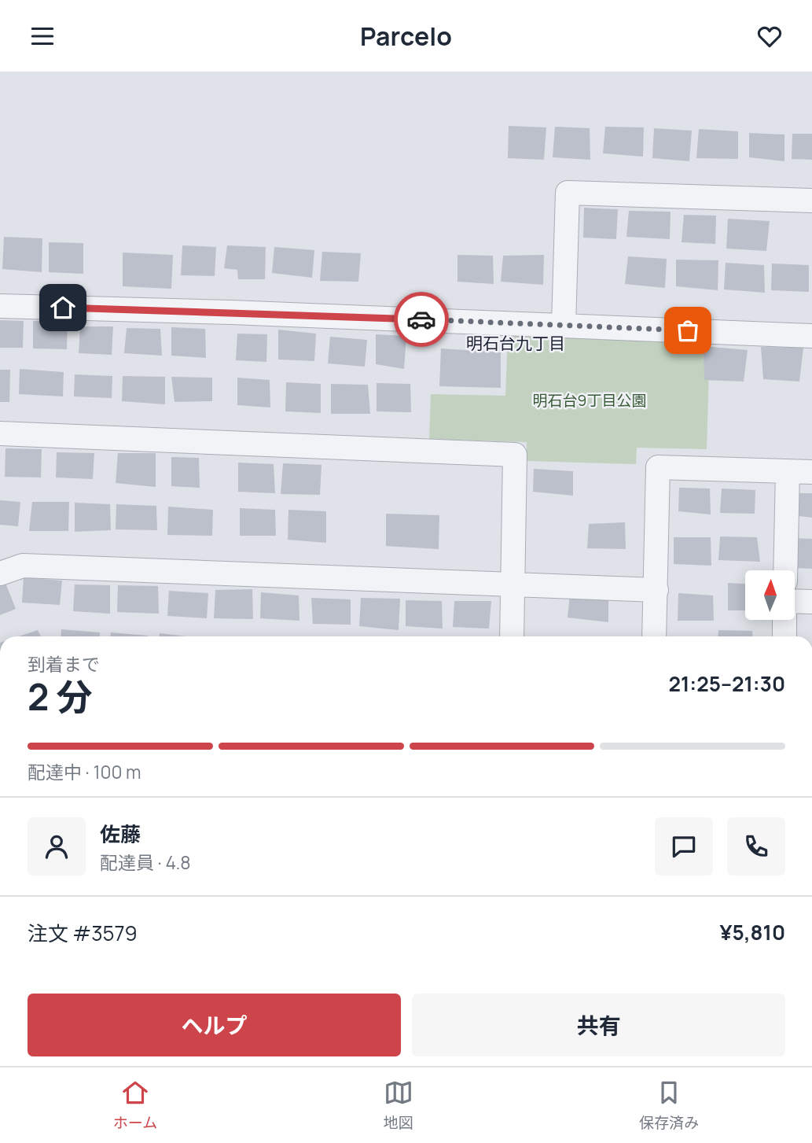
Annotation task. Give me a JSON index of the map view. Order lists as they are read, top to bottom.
{
  "districts": ["明石台九丁目"],
  "parks": ["明石台9丁目公園"],
  "north": "top",
  "page": {
    "header": "Parcelo",
    "heading": ["2 分", "到着まで", "21:25–21:30"],
    "panel": [
      "佐藤",
      "配達員 · 4.8",
      "注文 #3579",
      "¥5,810"
    ],
    "bar": "配達中 · 100 m",
    "buttons": ["ヘルプ", "共有"],
    "tabs": ["ホーム", "地図", "保存済み"]
  }
}
